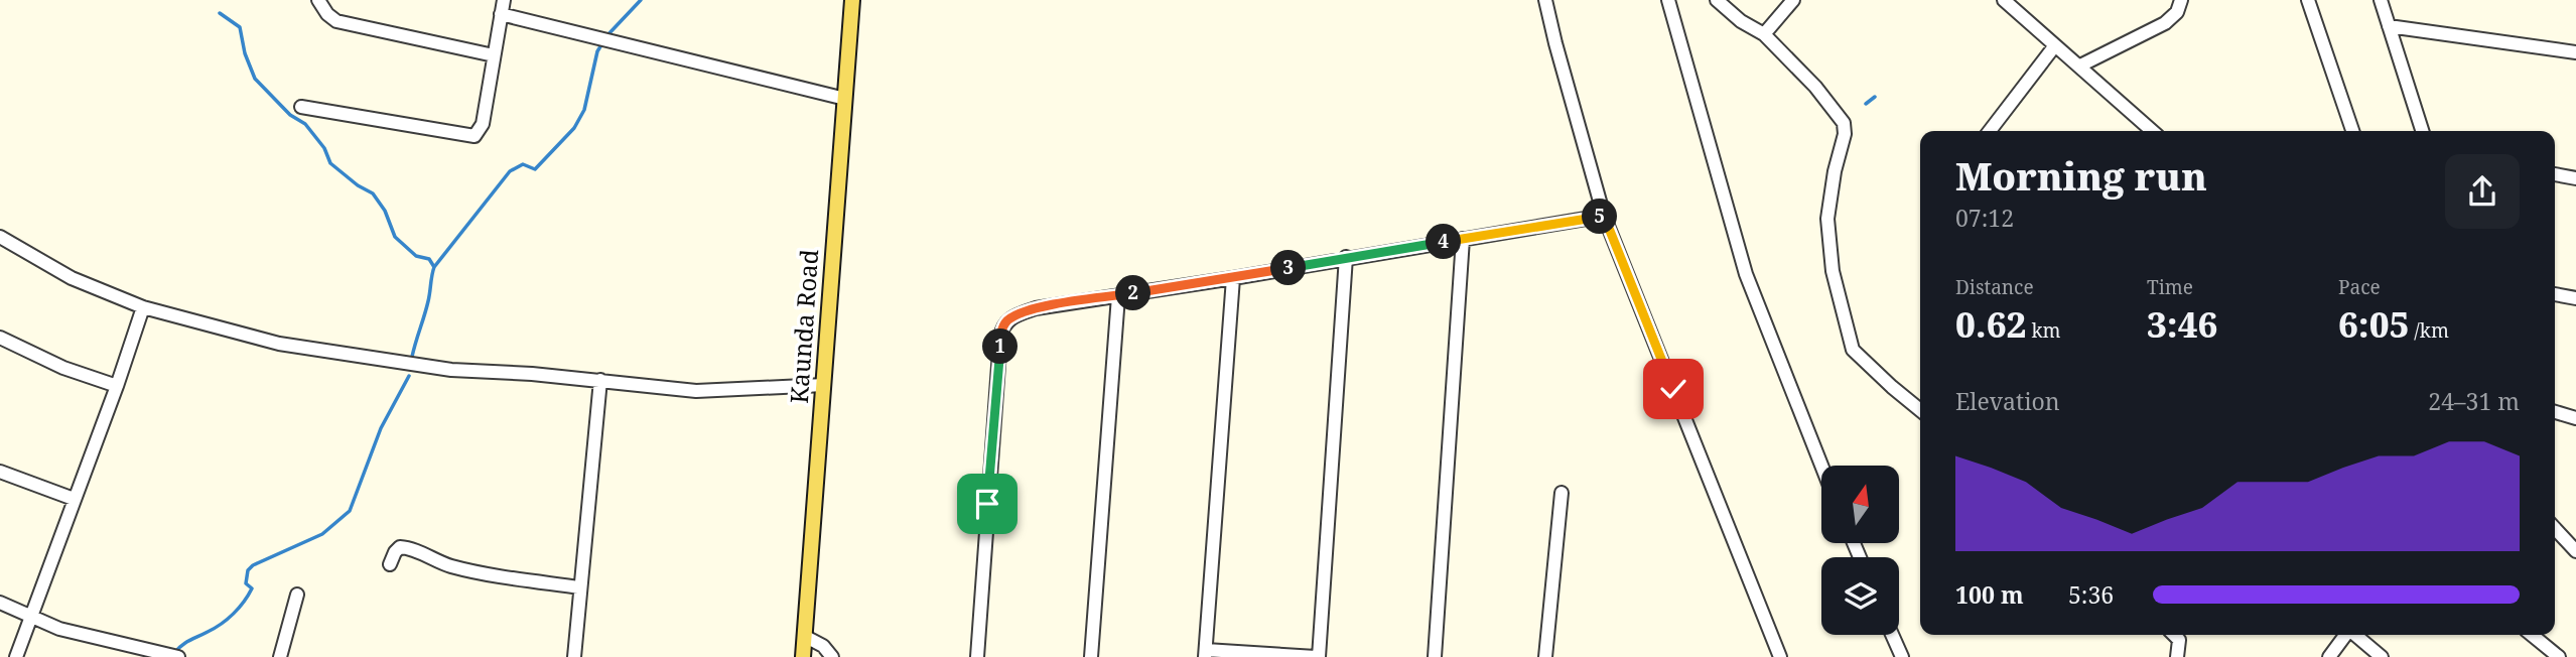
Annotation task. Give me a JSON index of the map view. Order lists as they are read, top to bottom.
{
  "streets": {
    "main road": ["Kaunda Road"]
  },
  "north": "top",
  "page": {
    "heading": ["Morning run", "07:12"],
    "pins": [
      "5",
      "4",
      "3",
      "2",
      "1"
    ],
    "stats": [
      ["Distance", "0.62 km"],
      ["Time", "3:46"],
      ["Pace", "6:05 /km"]
    ],
    "chart": ["Elevation", "24–31 m"],
    "list": [
      {
        "name": "100 m",
        "note": "5:36"
      }
    ]
  }
}
